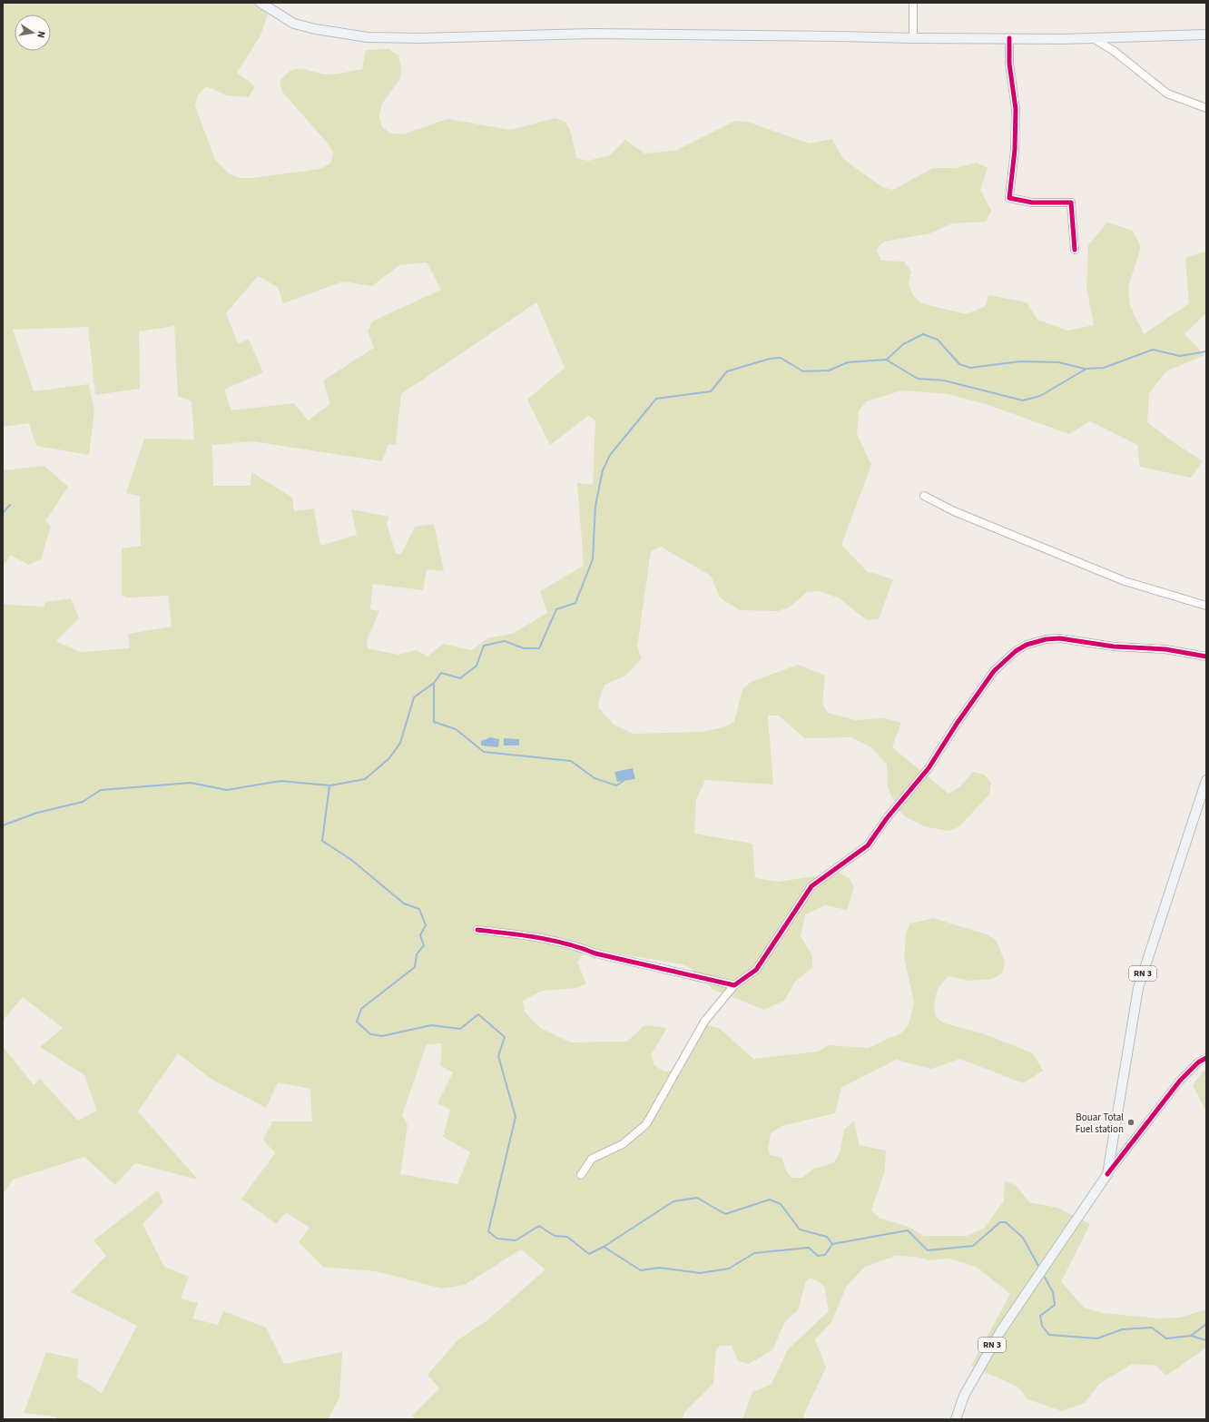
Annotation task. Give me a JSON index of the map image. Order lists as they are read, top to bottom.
{
  "streets": {
    "main road": ["RN 3"]
  },
  "places": ["Bouar Total Fuel station"],
  "north": "right"
}
